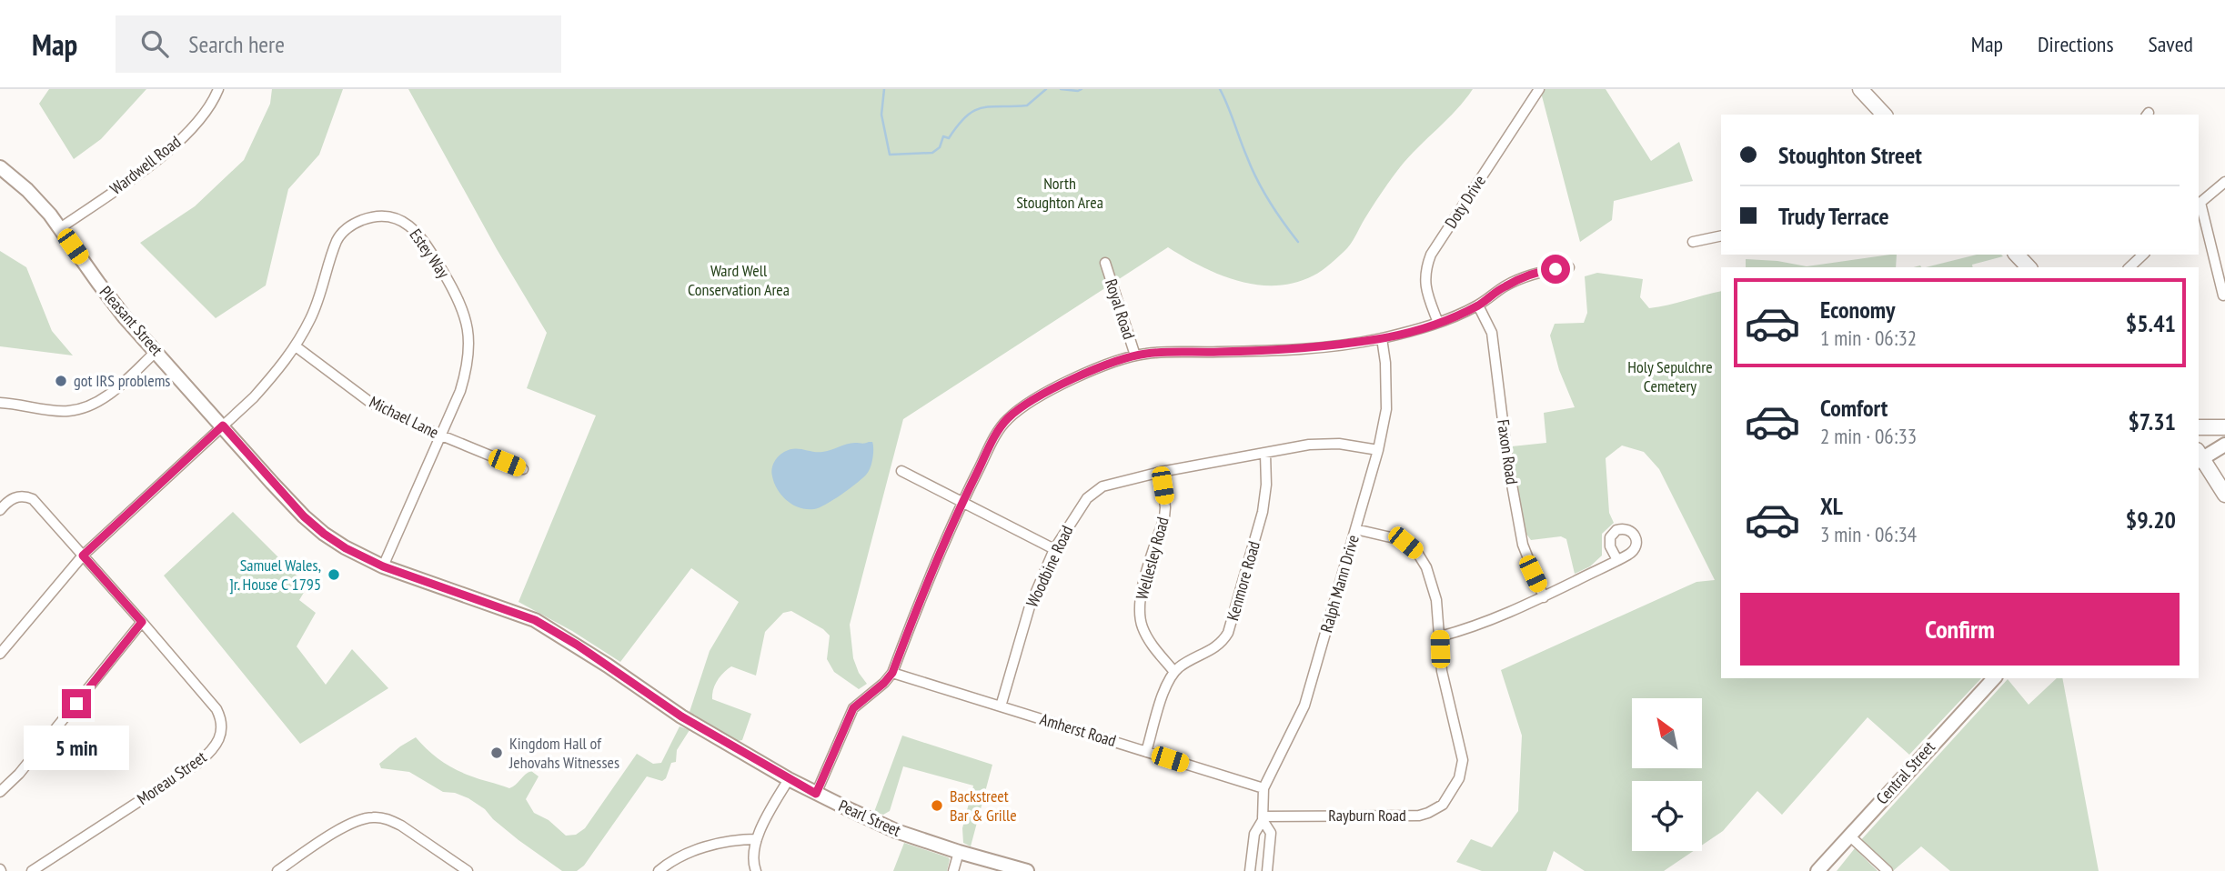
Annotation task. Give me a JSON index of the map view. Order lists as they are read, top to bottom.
{
  "streets": {
    "main road": ["Pleasant Street", "Central Street", "Pearl Street"],
    "street": [
      "Wardwell Road",
      "Doty Drive",
      "Estey Way",
      "Royal Road",
      "Michael Lane",
      "Faxon Road",
      "Wellesley Road",
      "Woodbine Road",
      "Kenmore Road",
      "Ralph Mann Drive",
      "Amherst Road",
      "Moreau Street",
      "Rayburn Road"
    ]
  },
  "crossings": [
    ["Wardwell Road", "Pleasant Street"],
    ["Estey Way", "Pleasant Street"],
    ["Estey Way", "Michael Lane"],
    ["Estey Way", "Moreau Street"],
    ["Estey Way", "Pearl Street"],
    ["Pleasant Street", "Pearl Street"],
    ["Wellesley Road", "Woodbine Road"],
    ["Wellesley Road", "Kenmore Road"],
    ["Woodbine Road", "Kenmore Road"],
    ["Woodbine Road", "Ralph Mann Drive"],
    ["Woodbine Road", "Amherst Road"],
    ["Ralph Mann Drive", "Amherst Road"],
    ["Ralph Mann Drive", "Rayburn Road"]
  ],
  "parks": ["North Stoughton Area", "Ward Well Conservation Area", "Holy Sepulchre Cemetery"],
  "places": [
    "got IRS problems",
    "Samuel Wales, ]r. House C 1795",
    "Kingdom Hall of Jehovahs Witnesses",
    "Backstreet Bar & Grille"
  ],
  "north": "top left",
  "page": {
    "header": "Map",
    "search": "Search here",
    "nav": ["Map", "Directions", "Saved"],
    "banner": ["Stoughton Street", "Trudy Terrace"],
    "list": [
      {
        "name": "Economy",
        "note": "1 min · 06:32",
        "value": "$5.41"
      },
      {
        "name": "Comfort",
        "note": "2 min · 06:33",
        "value": "$7.31"
      },
      {
        "name": "XL",
        "note": "3 min · 06:34",
        "value": "$9.20"
      }
    ],
    "buttons": "Confirm",
    "bubble": "5 min"
  }
}
